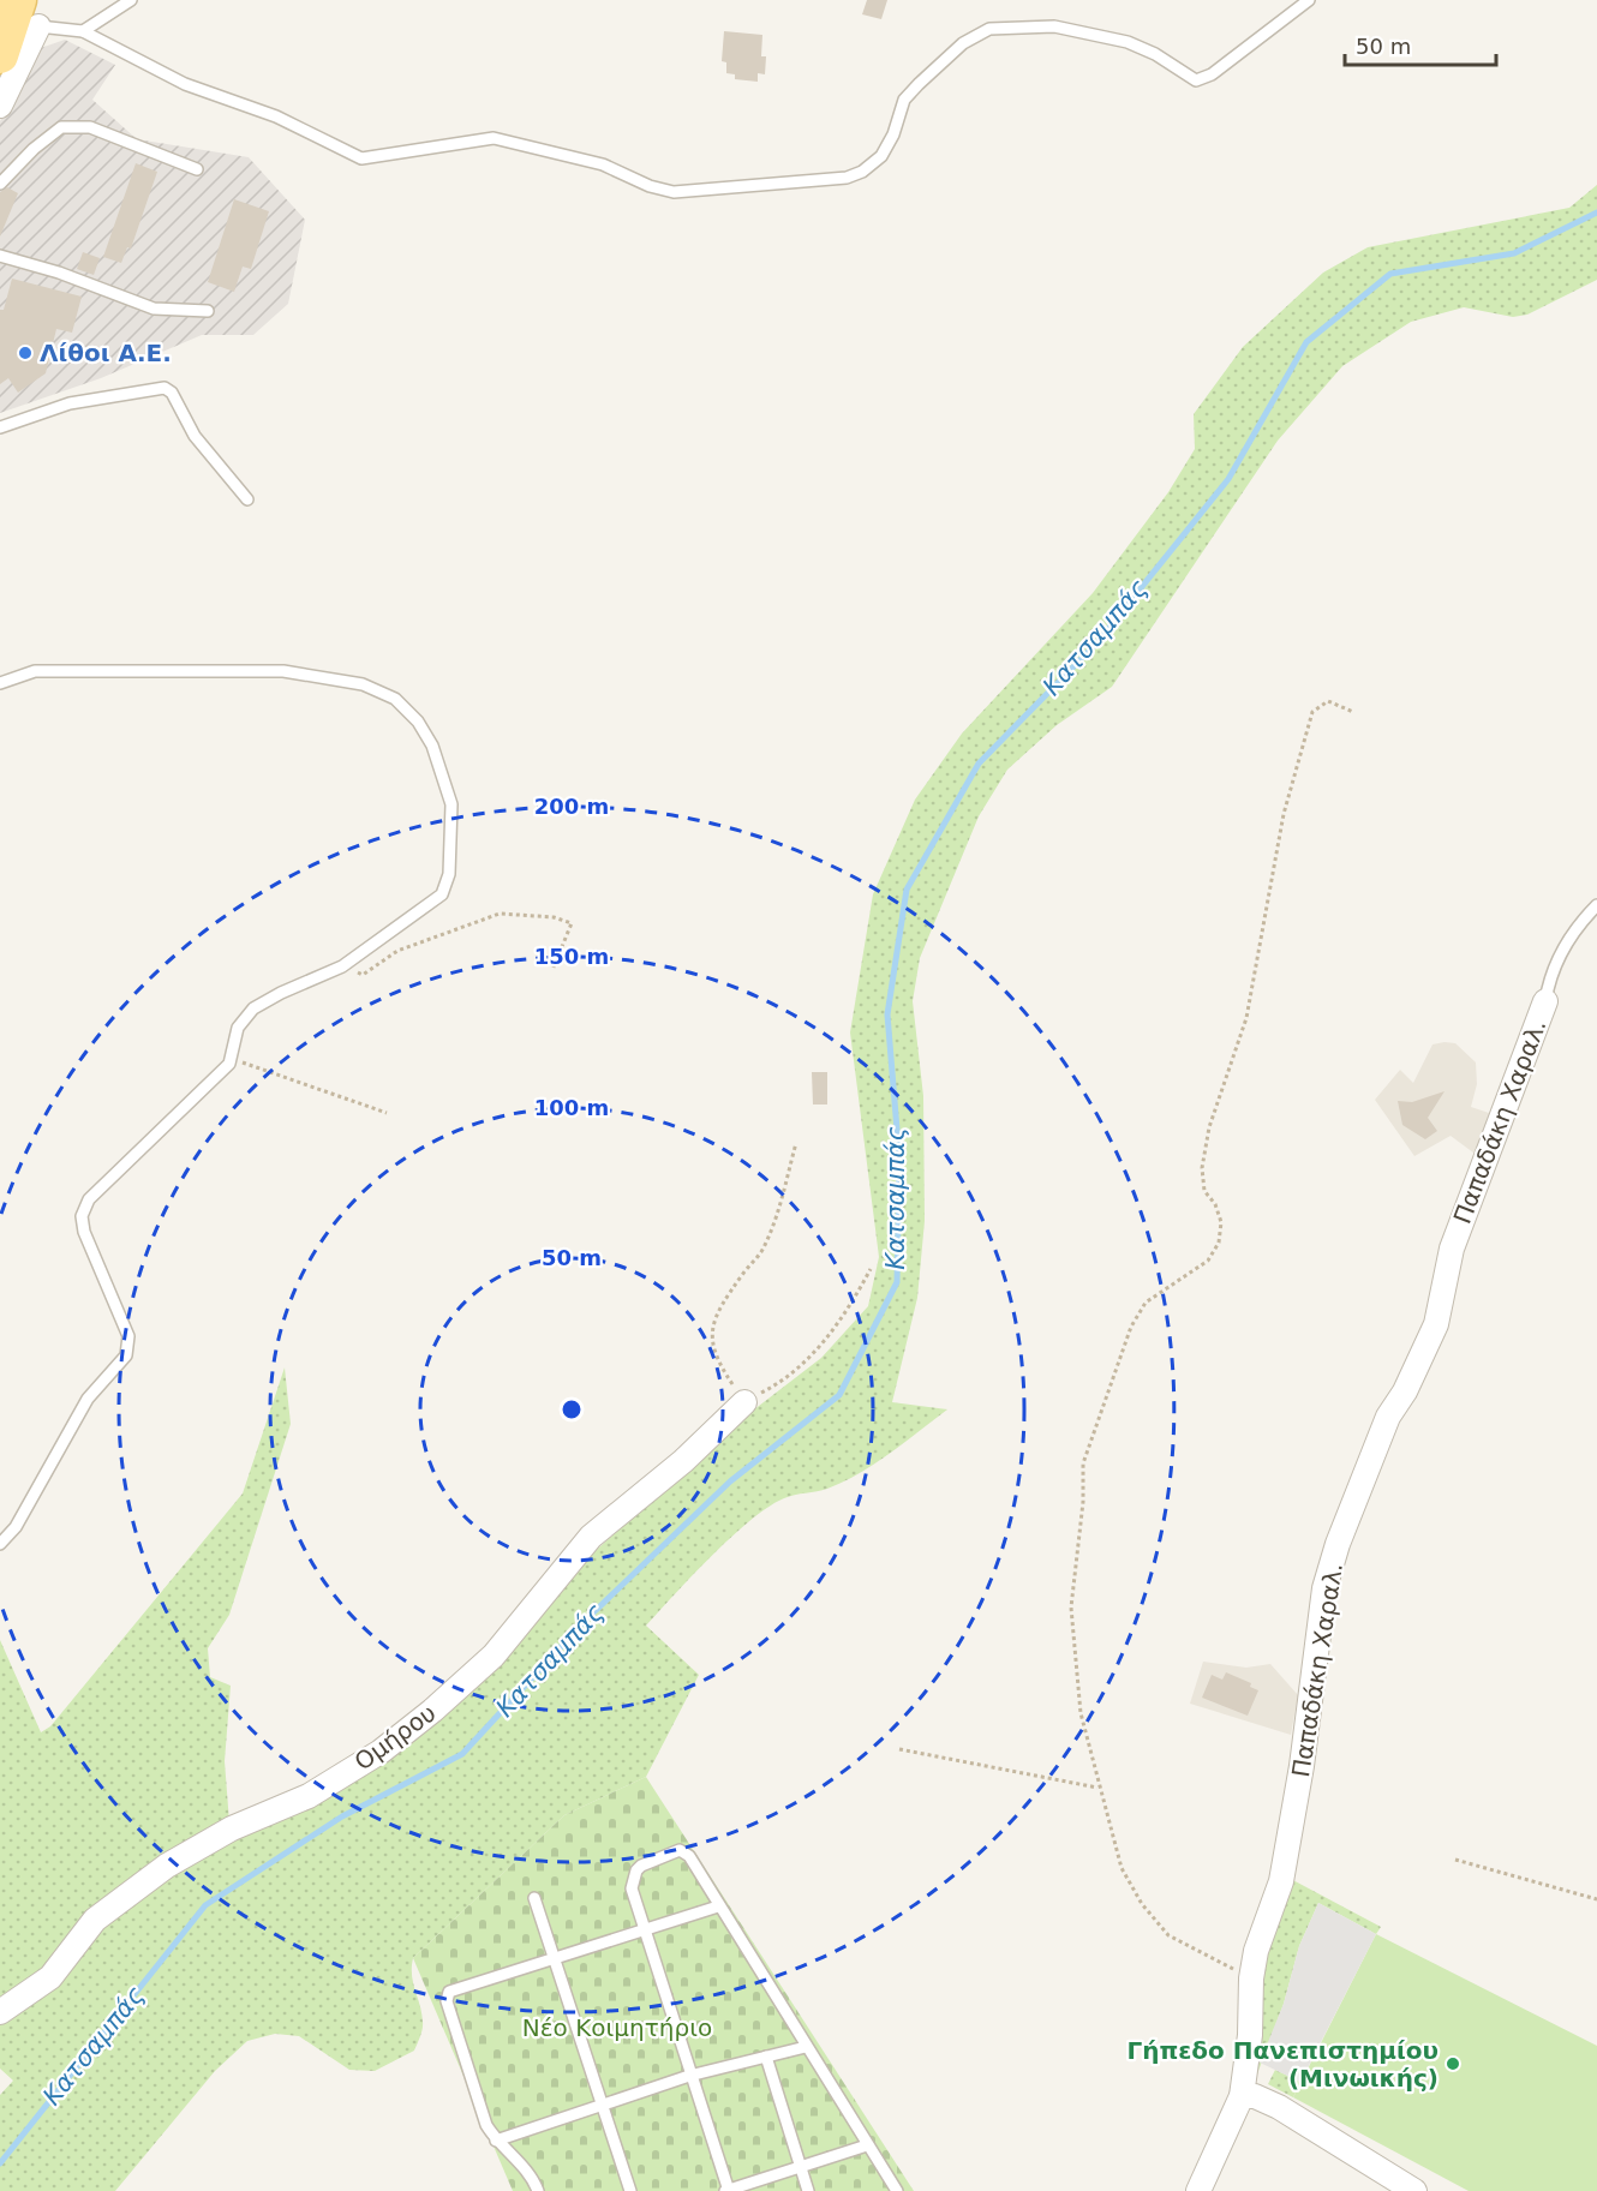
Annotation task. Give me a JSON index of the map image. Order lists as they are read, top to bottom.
{
  "streets": {
    "street": ["Παπαδάκη Χαραλ.", "Ομήρου"]
  },
  "water": ["Κατσαμπάς"],
  "parks": ["Νέο Κοιμητήριο"],
  "places": ["Λίθοι Α.Ε.", "Γήπεδο Πανεπιστημίου (Μινωικής)"],
  "scale_bar": "50 m",
  "rings": [
    "200 m",
    "150 m",
    "100 m",
    "50 m"
  ]
}
